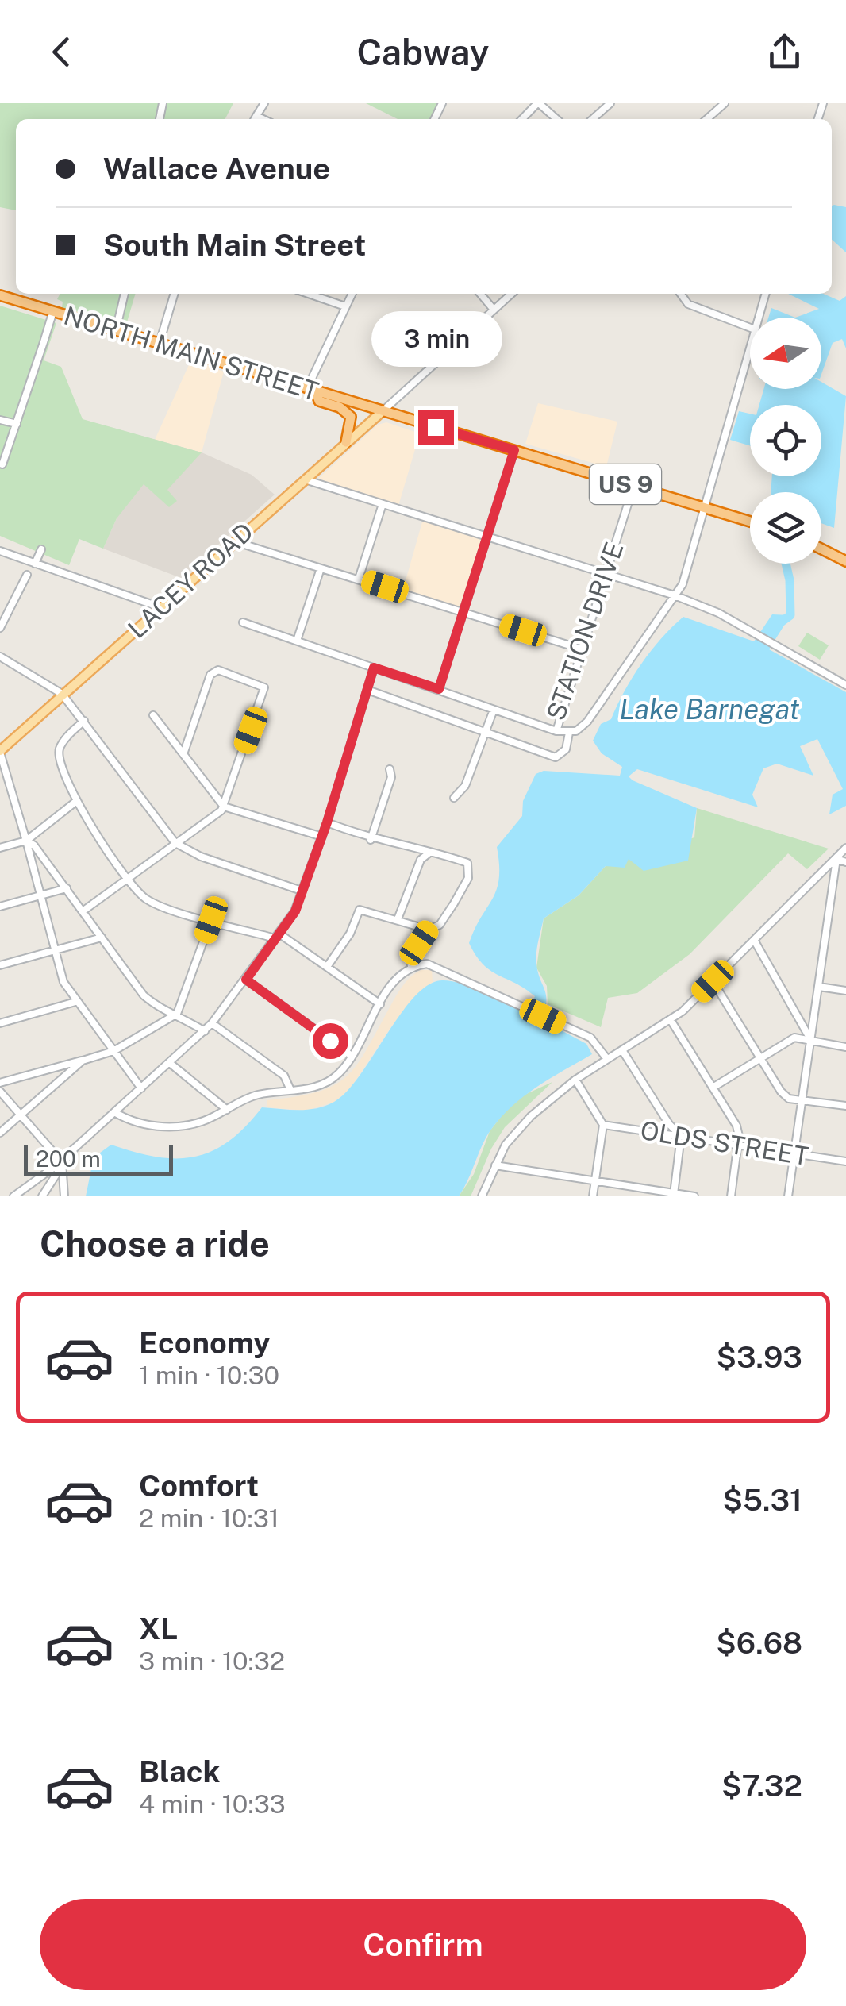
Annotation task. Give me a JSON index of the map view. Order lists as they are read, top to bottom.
{
  "streets": {
    "highway": ["NORTH MAIN STREET", "US 9"],
    "main road": ["LACEY ROAD"],
    "street": ["STATION DRIVE", "OLDS STREET"]
  },
  "crossings": [
    ["NORTH MAIN STREET", "US 9"],
    ["NORTH MAIN STREET", "LACEY ROAD"],
    ["US 9", "LACEY ROAD"],
    ["US 9", "STATION DRIVE"]
  ],
  "water": ["Lake Barnegat"],
  "scale_bar": "200 m",
  "north": "left",
  "page": {
    "header": "Cabway",
    "banner": ["Wallace Avenue", "South Main Street"],
    "bubble": "3 min",
    "scale": "200 m",
    "heading": "Choose a ride",
    "list": [
      {
        "name": "Economy",
        "note": "1 min · 10:30",
        "value": "$3.93"
      },
      {
        "name": "Comfort",
        "note": "2 min · 10:31",
        "value": "$5.31"
      },
      {
        "name": "XL",
        "note": "3 min · 10:32",
        "value": "$6.68"
      },
      {
        "name": "Black",
        "note": "4 min · 10:33",
        "value": "$7.32"
      }
    ],
    "buttons": "Confirm"
  }
}
